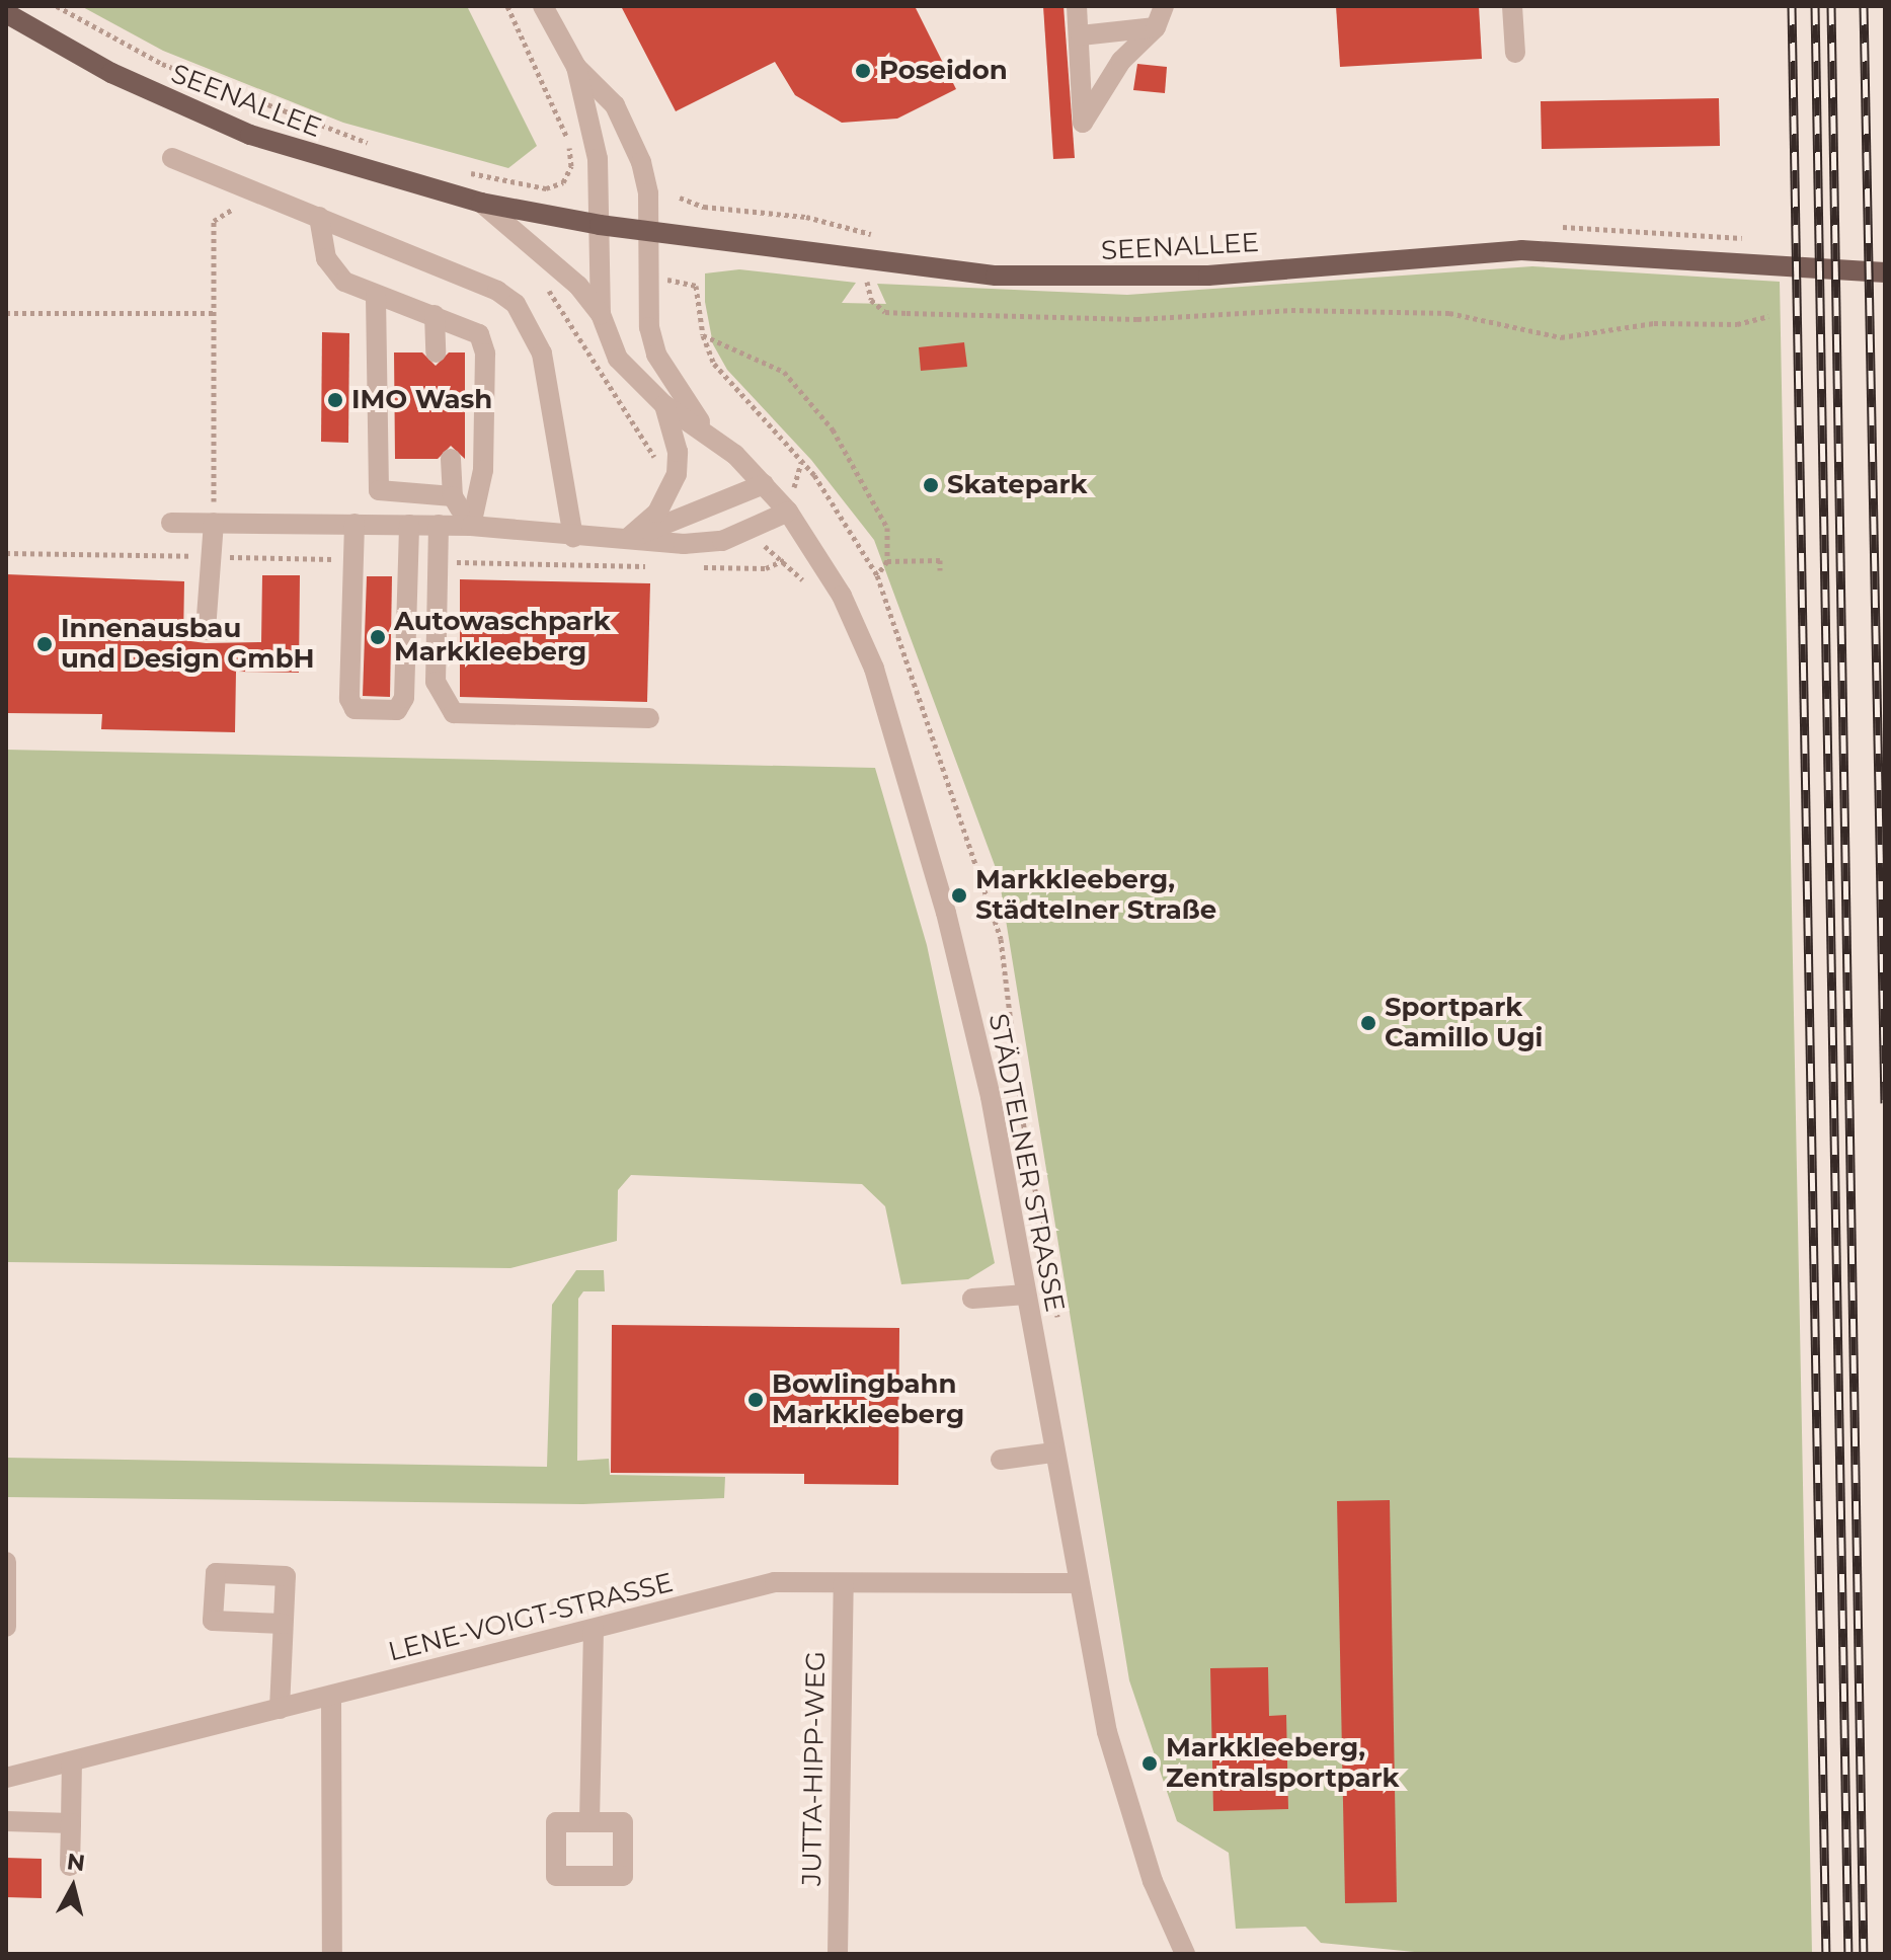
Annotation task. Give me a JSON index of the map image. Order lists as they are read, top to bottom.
{
  "streets": {
    "main road": ["SEENALLEE"],
    "street": ["STÄDTELNER STRASSE", "LENE-VOIGT-STRASSE", "JUTTA-HIPP-WEG"]
  },
  "crossings": [
    ["SEENALLEE", "STÄDTELNER STRASSE"],
    ["STÄDTELNER STRASSE", "LENE-VOIGT-STRASSE"],
    ["LENE-VOIGT-STRASSE", "JUTTA-HIPP-WEG"]
  ],
  "places": [
    "Poseidon",
    "IMO Wash",
    "Skatepark",
    "Autowaschpark Markkleeberg",
    "Innenausbau und Design GmbH",
    "Markkleeberg, Städtelner Straße",
    "Sportpark Camillo Ugi",
    "Bowlingbahn Markkleeberg",
    "Markkleeberg, Zentralsportpark"
  ],
  "north": "top"
}
